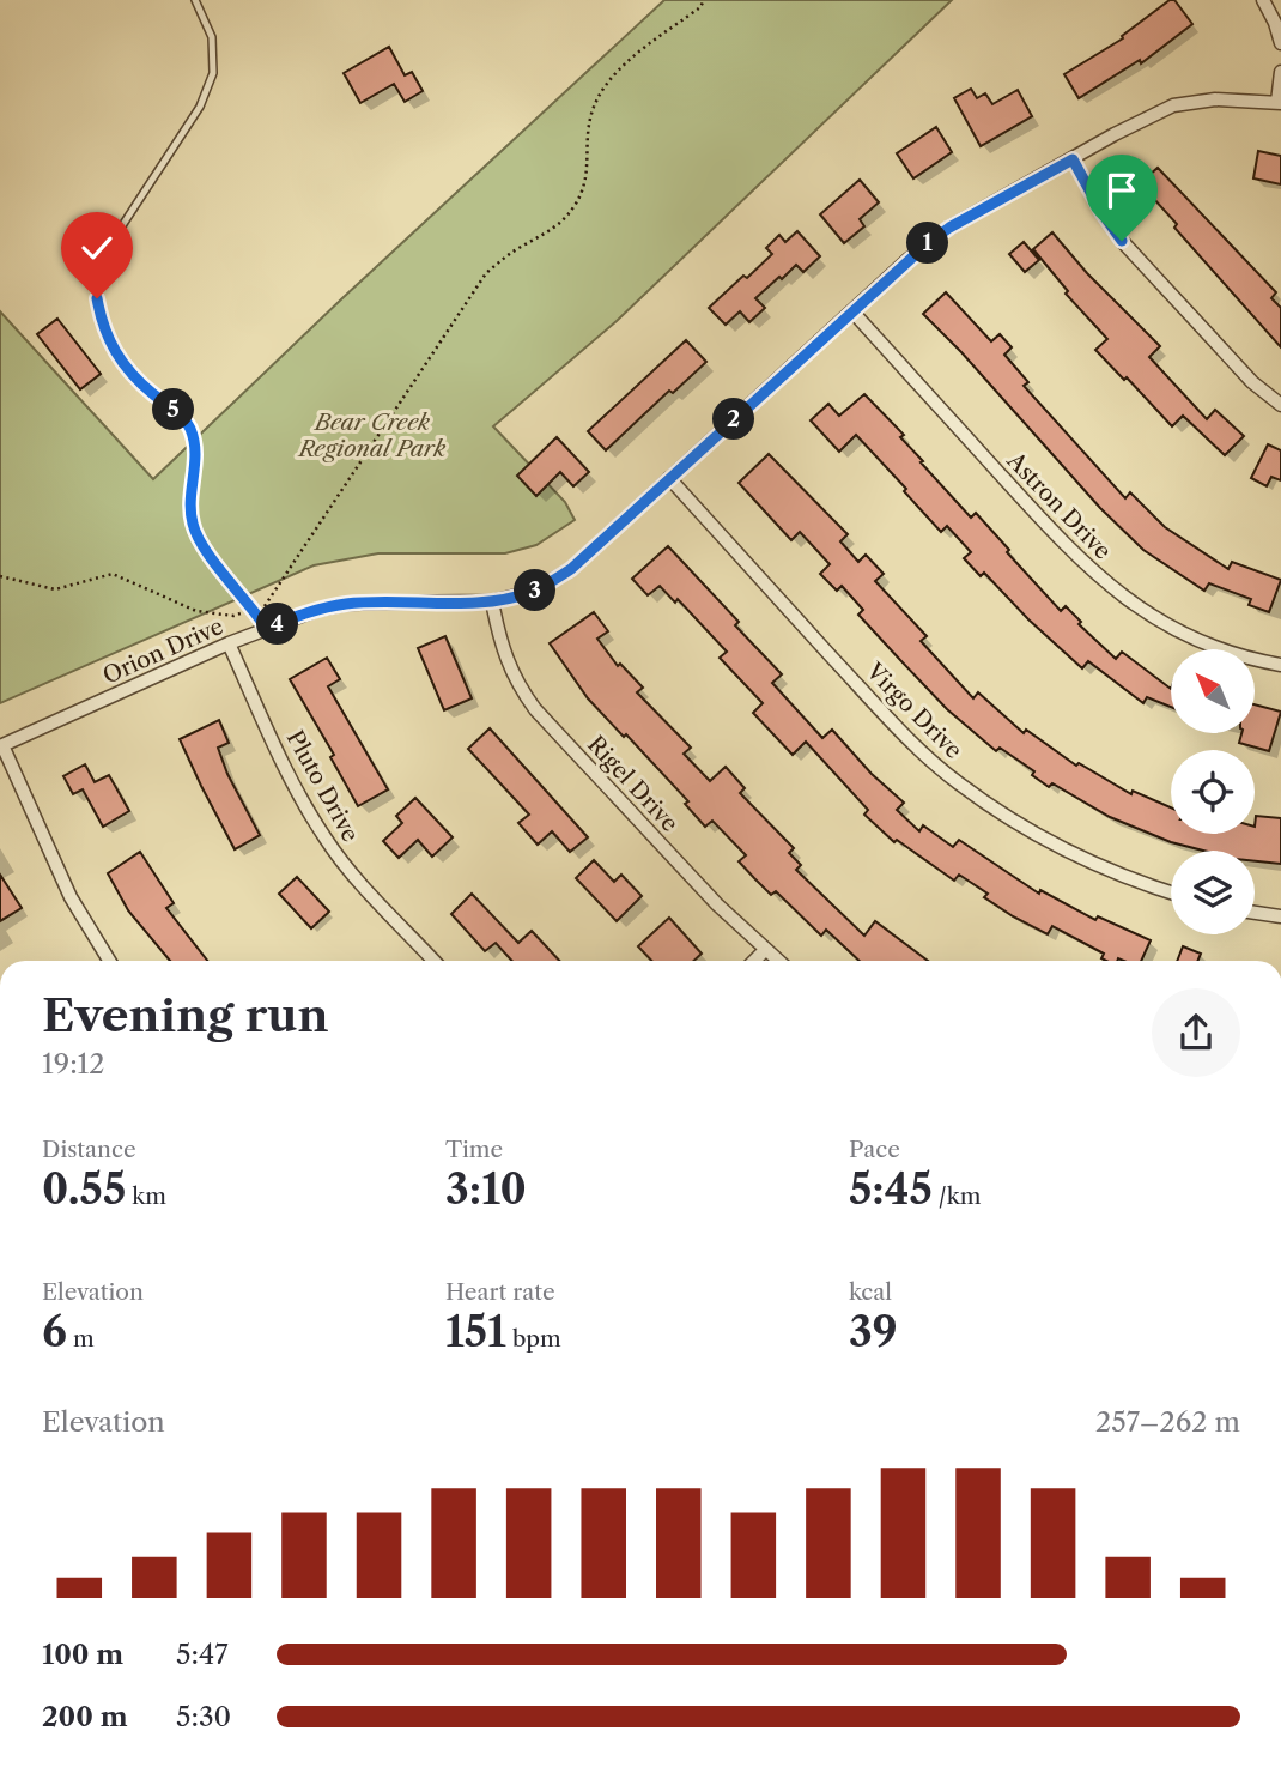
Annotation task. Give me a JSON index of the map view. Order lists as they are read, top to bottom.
{
  "streets": {
    "street": [
      "Astron Drive",
      "Orion Drive",
      "Virgo Drive",
      "Rigel Drive",
      "Pluto Drive"
    ]
  },
  "crossings": [
    ["Astron Drive", "Orion Drive"],
    ["Orion Drive", "Virgo Drive"],
    ["Orion Drive", "Rigel Drive"],
    ["Orion Drive", "Pluto Drive"]
  ],
  "parks": ["Bear Creek Regional Park"],
  "north": "top left",
  "page": {
    "pins": [
      "1",
      "5",
      "2",
      "3",
      "4"
    ],
    "heading": ["Evening run", "19:12"],
    "stats": [
      ["Distance", "0.55 km"],
      ["Time", "3:10"],
      ["Pace", "5:45 /km"],
      ["Elevation", "6 m"],
      ["Heart rate", "151 bpm"],
      ["kcal", "39"]
    ],
    "chart": ["Elevation", "257–262 m"],
    "list": [
      {
        "name": "100 m",
        "note": "5:47"
      },
      {
        "name": "200 m",
        "note": "5:30"
      }
    ]
  }
}
